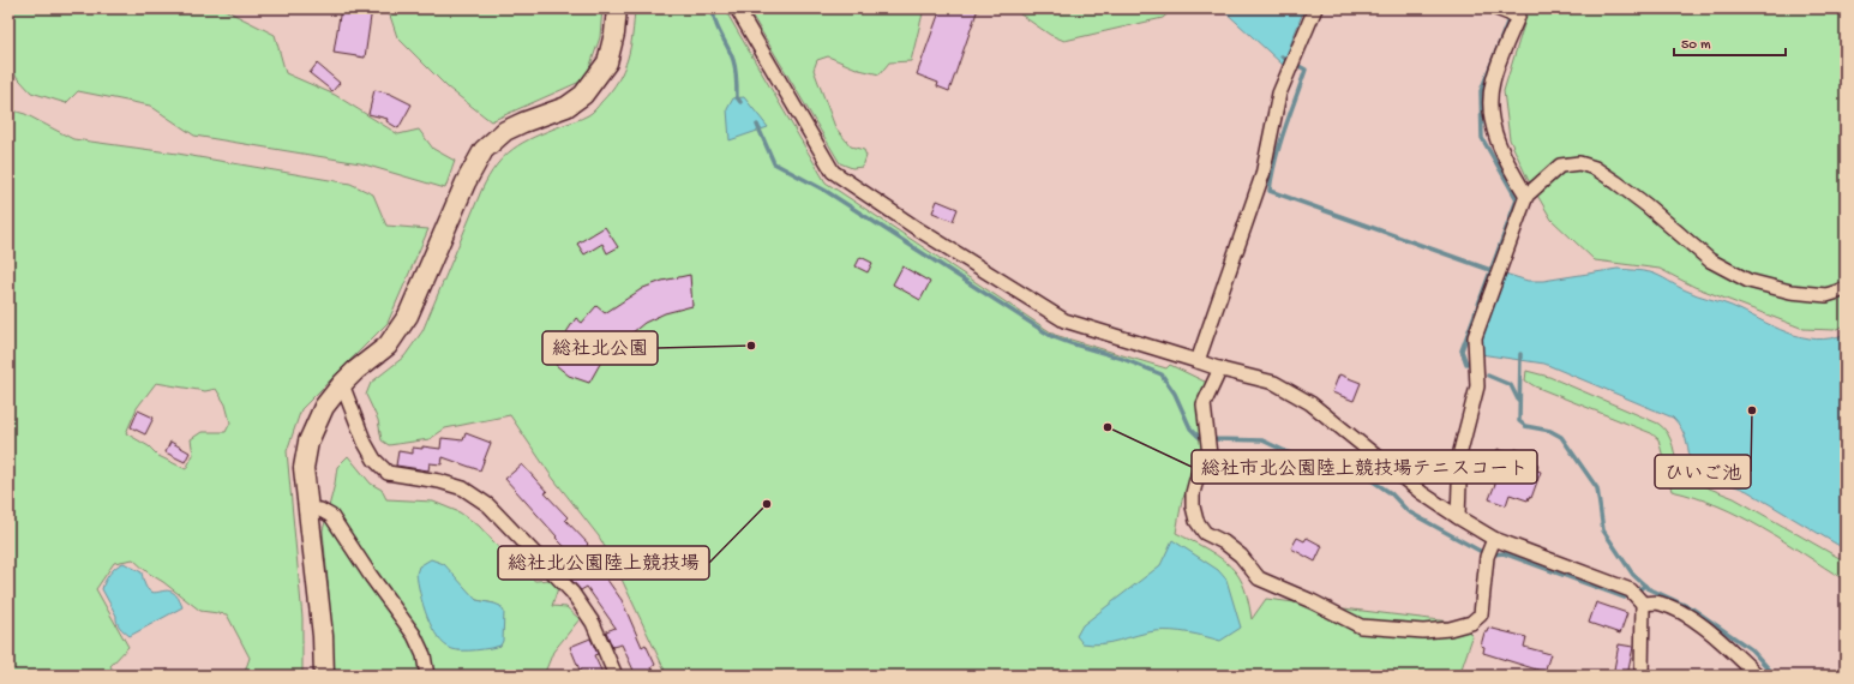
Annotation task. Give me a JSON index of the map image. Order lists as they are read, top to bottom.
{
  "places": [
    "総社北公園",
    "ひいご池",
    "総社市北公園陸上競技場テニスコート",
    "総社北公園陸上競技場"
  ],
  "scale_bar": "50 m"
}
